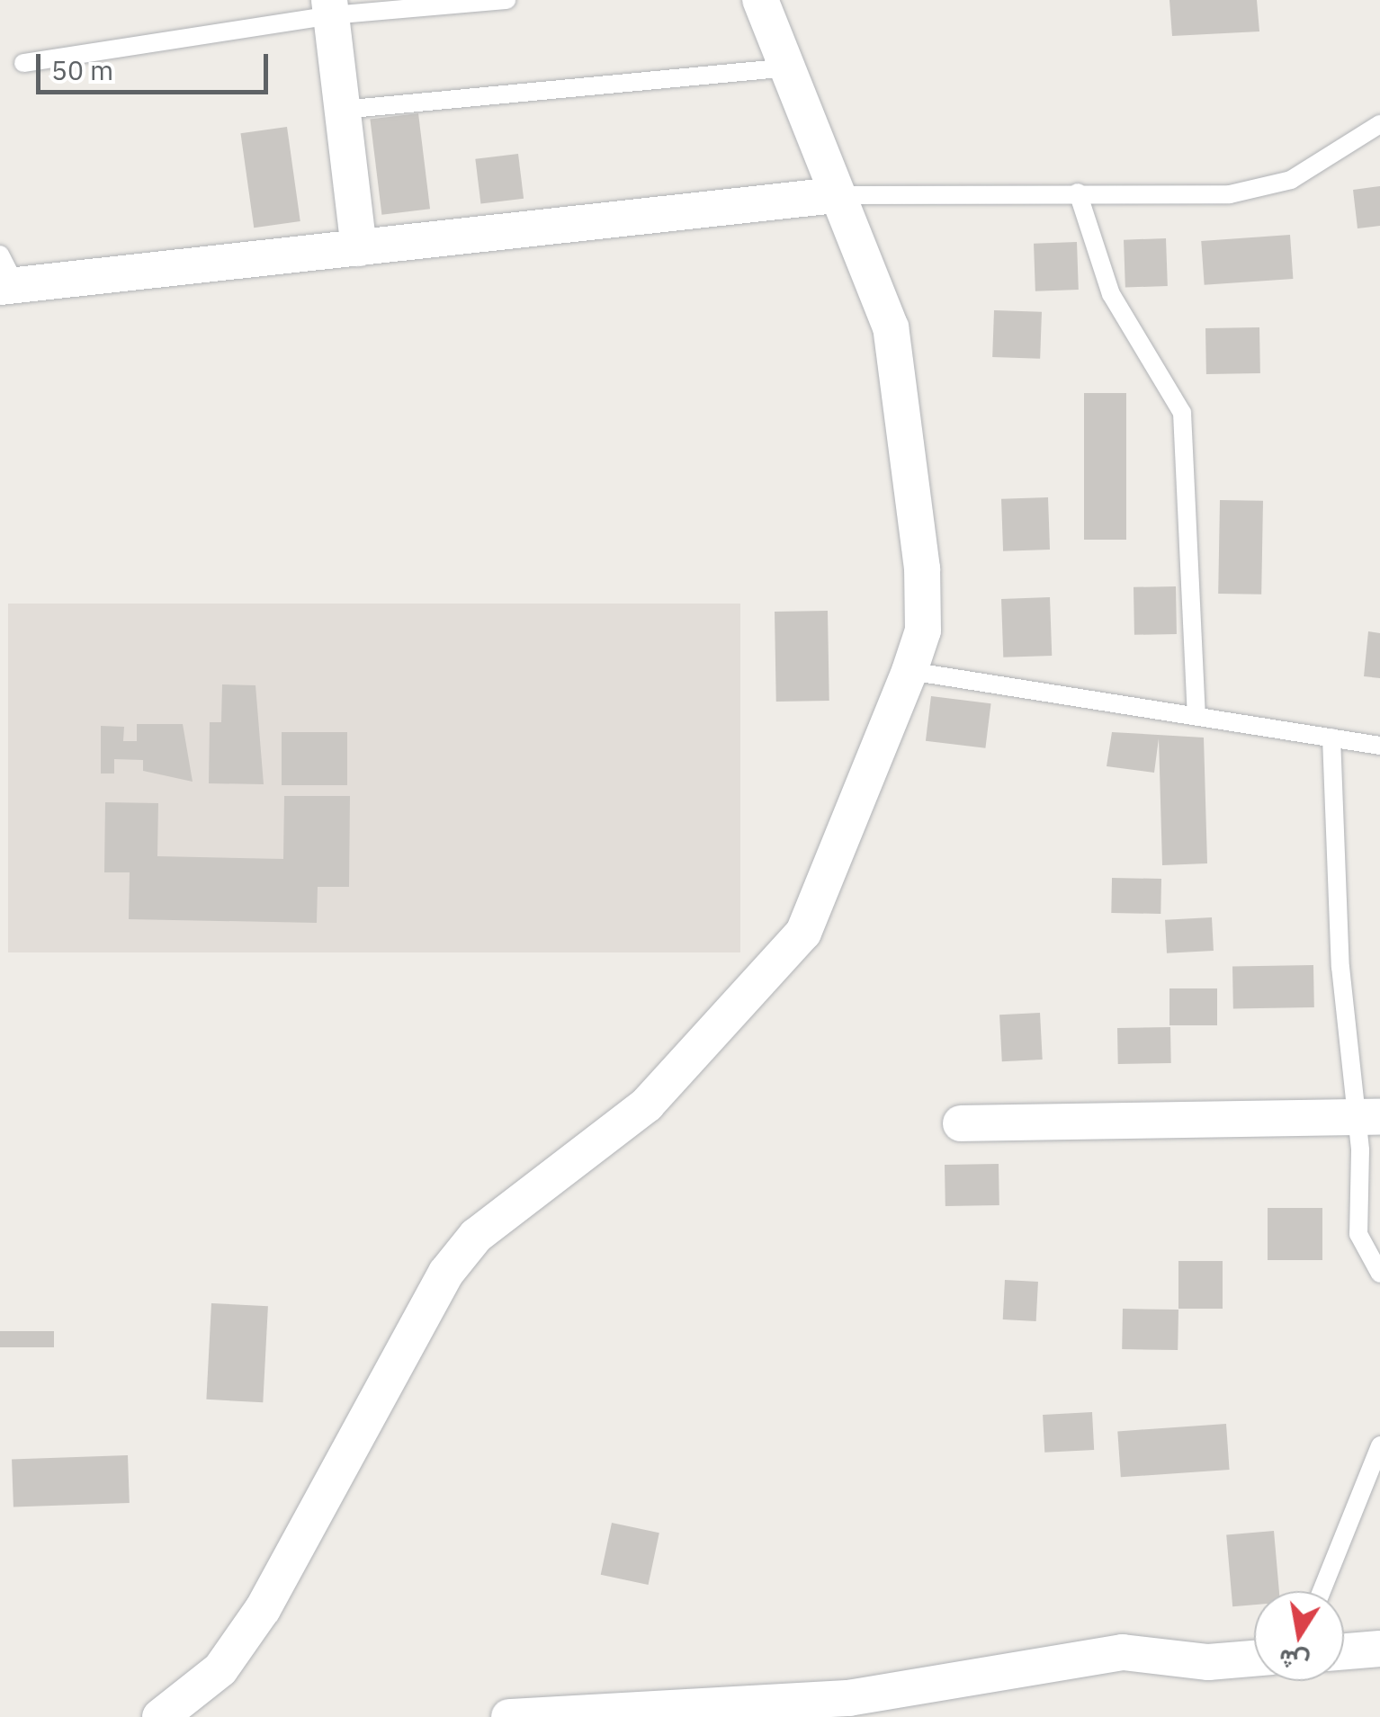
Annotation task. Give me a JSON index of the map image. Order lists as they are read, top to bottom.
{
  "scale_bar": "50 m",
  "north": "bottom"
}
